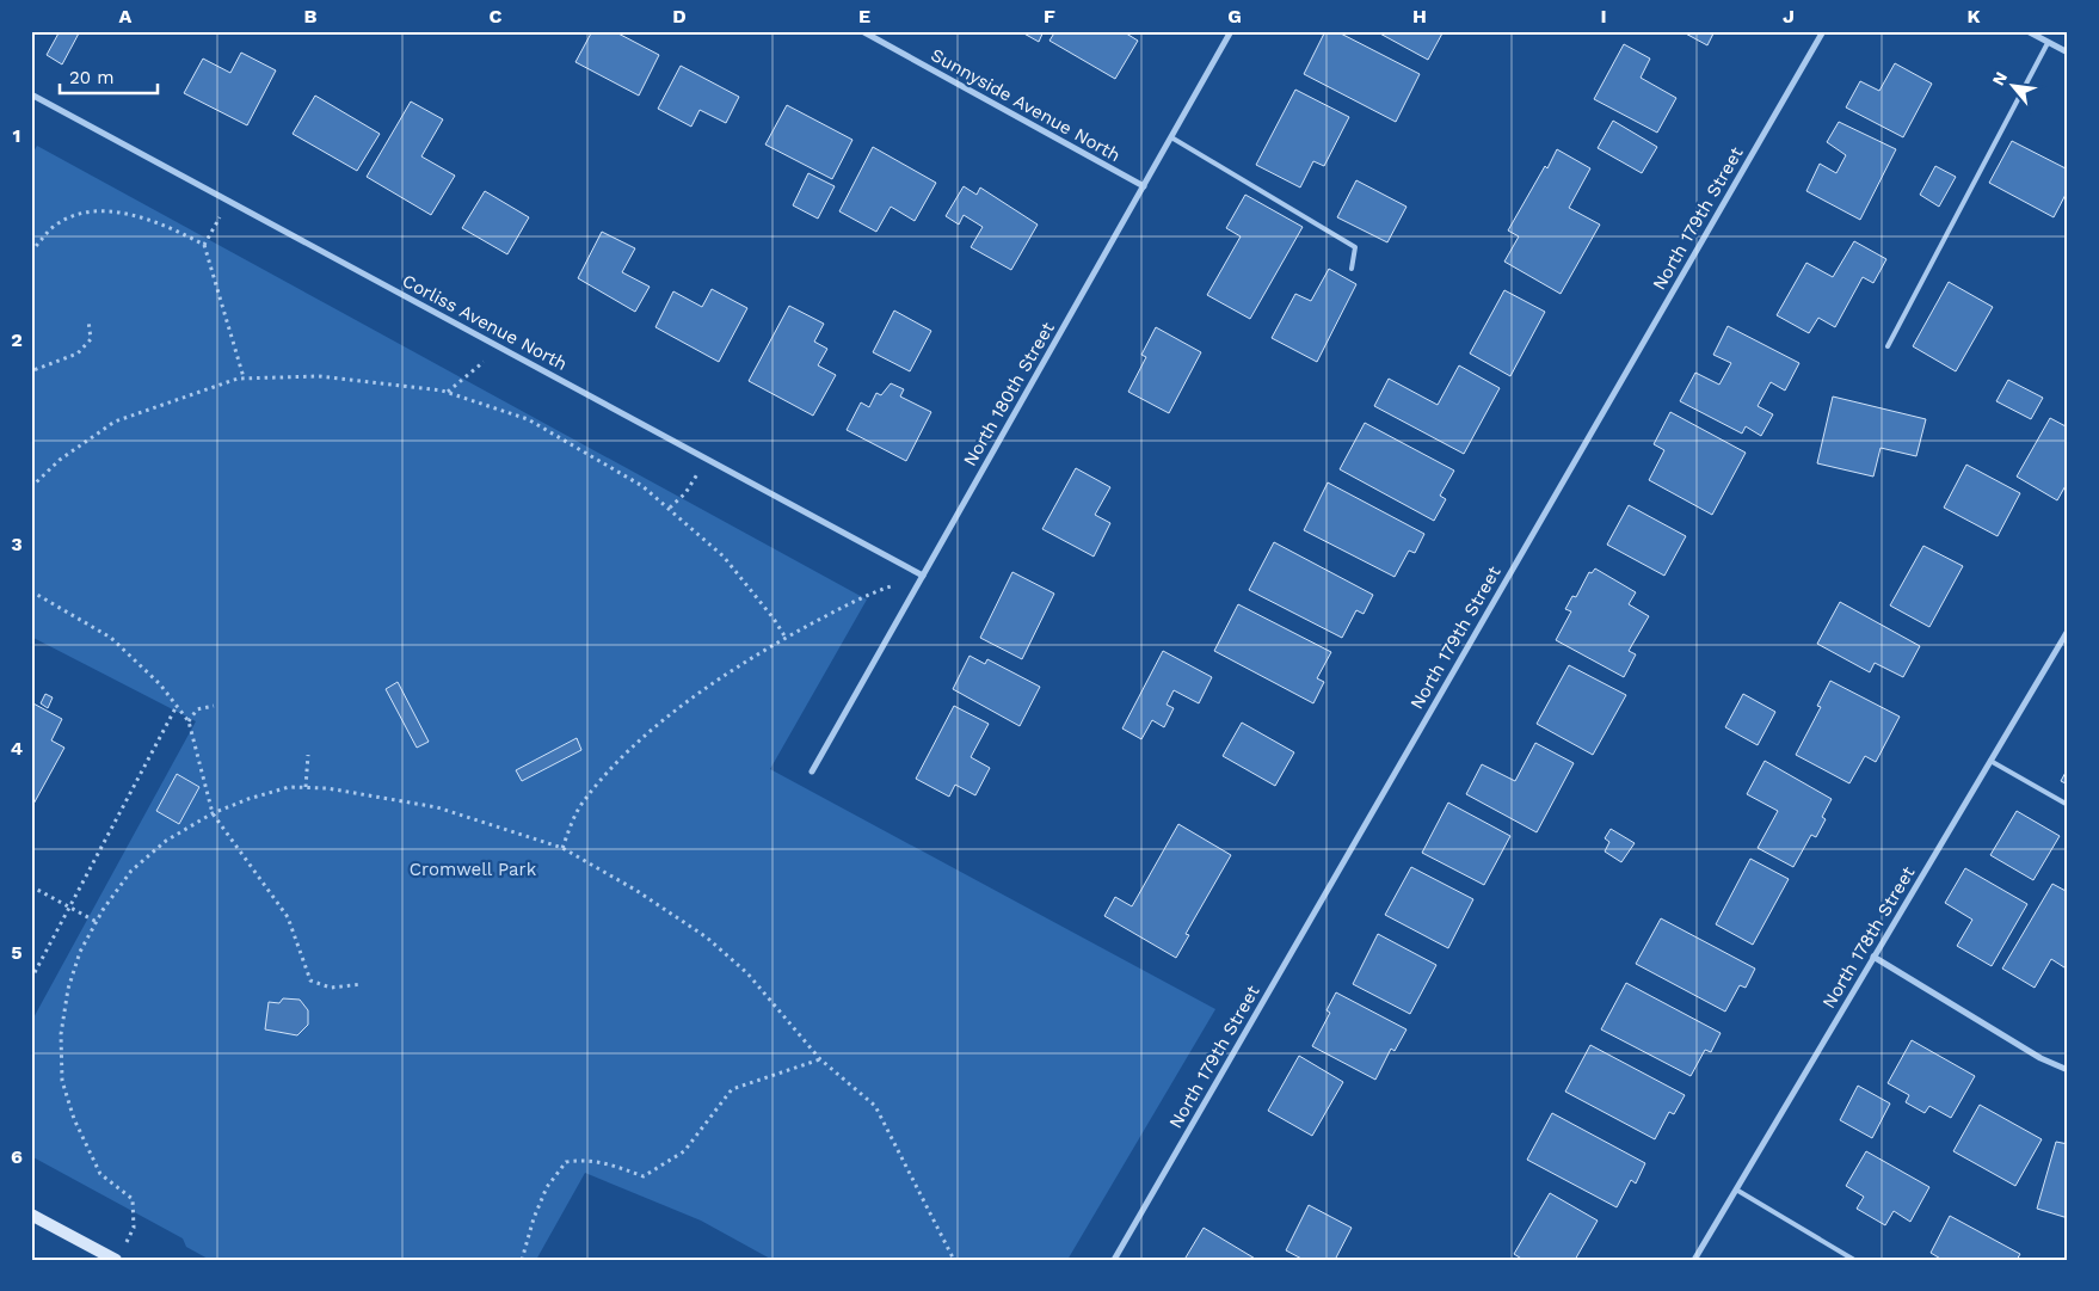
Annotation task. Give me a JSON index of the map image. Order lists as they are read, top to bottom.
{
  "streets": {
    "street": [
      "Sunnyside Avenue North",
      "North 179th Street",
      "Corliss Avenue North",
      "North 180th Street",
      "North 178th Street"
    ]
  },
  "crossings": [
    ["Sunnyside Avenue North", "North 180th Street"],
    ["Corliss Avenue North", "North 180th Street"]
  ],
  "parks": ["Cromwell Park"],
  "scale_bar": "20 m",
  "north": "top left",
  "grid": {
    "columns": [
      "A",
      "B",
      "C",
      "D",
      "E",
      "F",
      "G",
      "H",
      "I",
      "J",
      "K"
    ],
    "rows": [
      "1",
      "2",
      "3",
      "4",
      "5",
      "6"
    ]
  }
}
